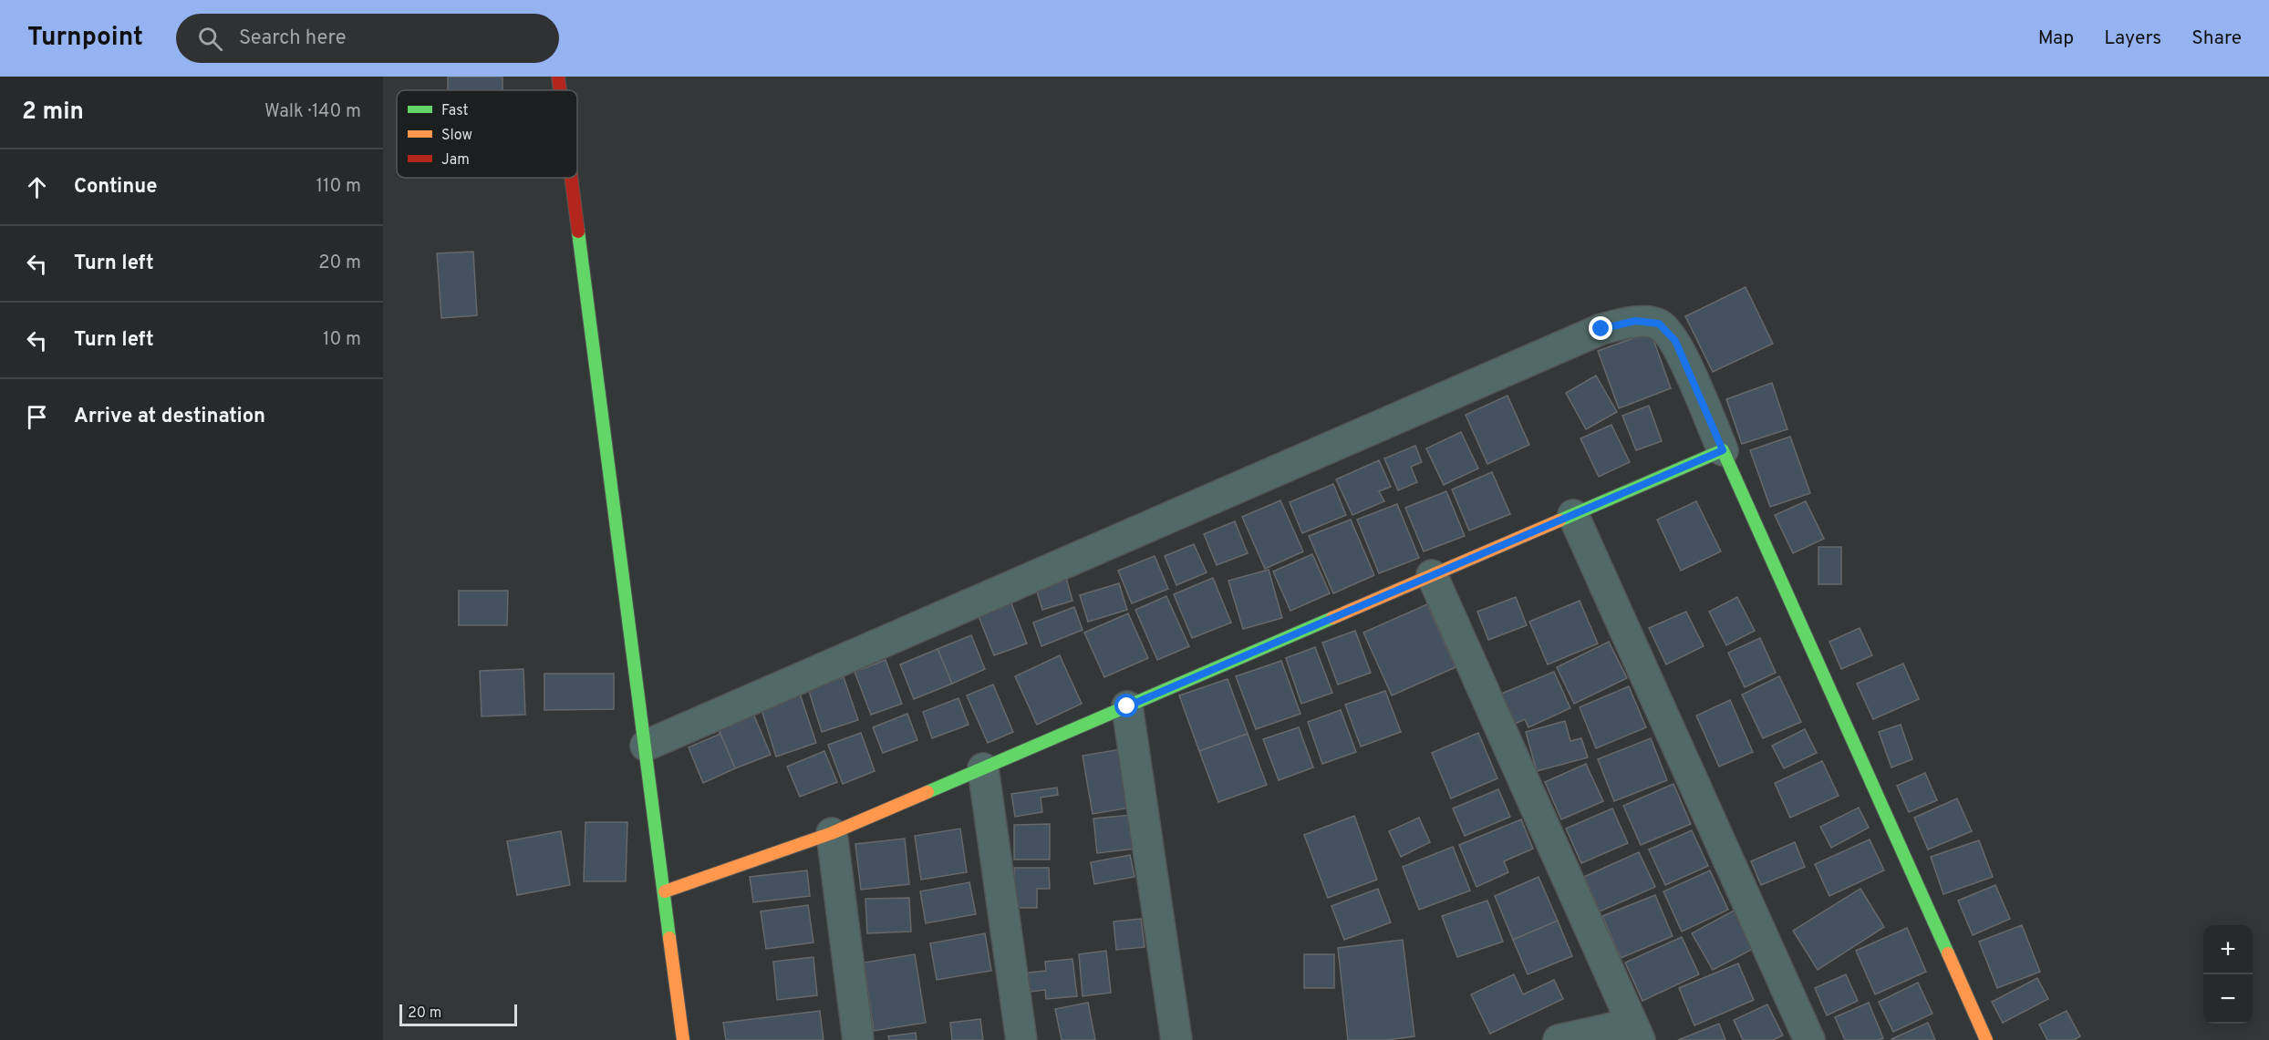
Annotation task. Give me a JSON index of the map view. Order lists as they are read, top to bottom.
{
  "legend": ["Fast", "Slow", "Jam"],
  "scale_bar": "20 m",
  "page": {
    "header": "Turnpoint",
    "search": "Search here",
    "nav": ["Map", "Layers", "Share"],
    "heading": ["2 min", "Walk · 140 m"],
    "list": [
      ["Continue", "110 m"],
      ["Turn left", "20 m"],
      ["Turn left", "10 m"],
      "Arrive at destination"
    ],
    "map_buttons": ["+", "−"],
    "scale": "20 m"
  }
}
